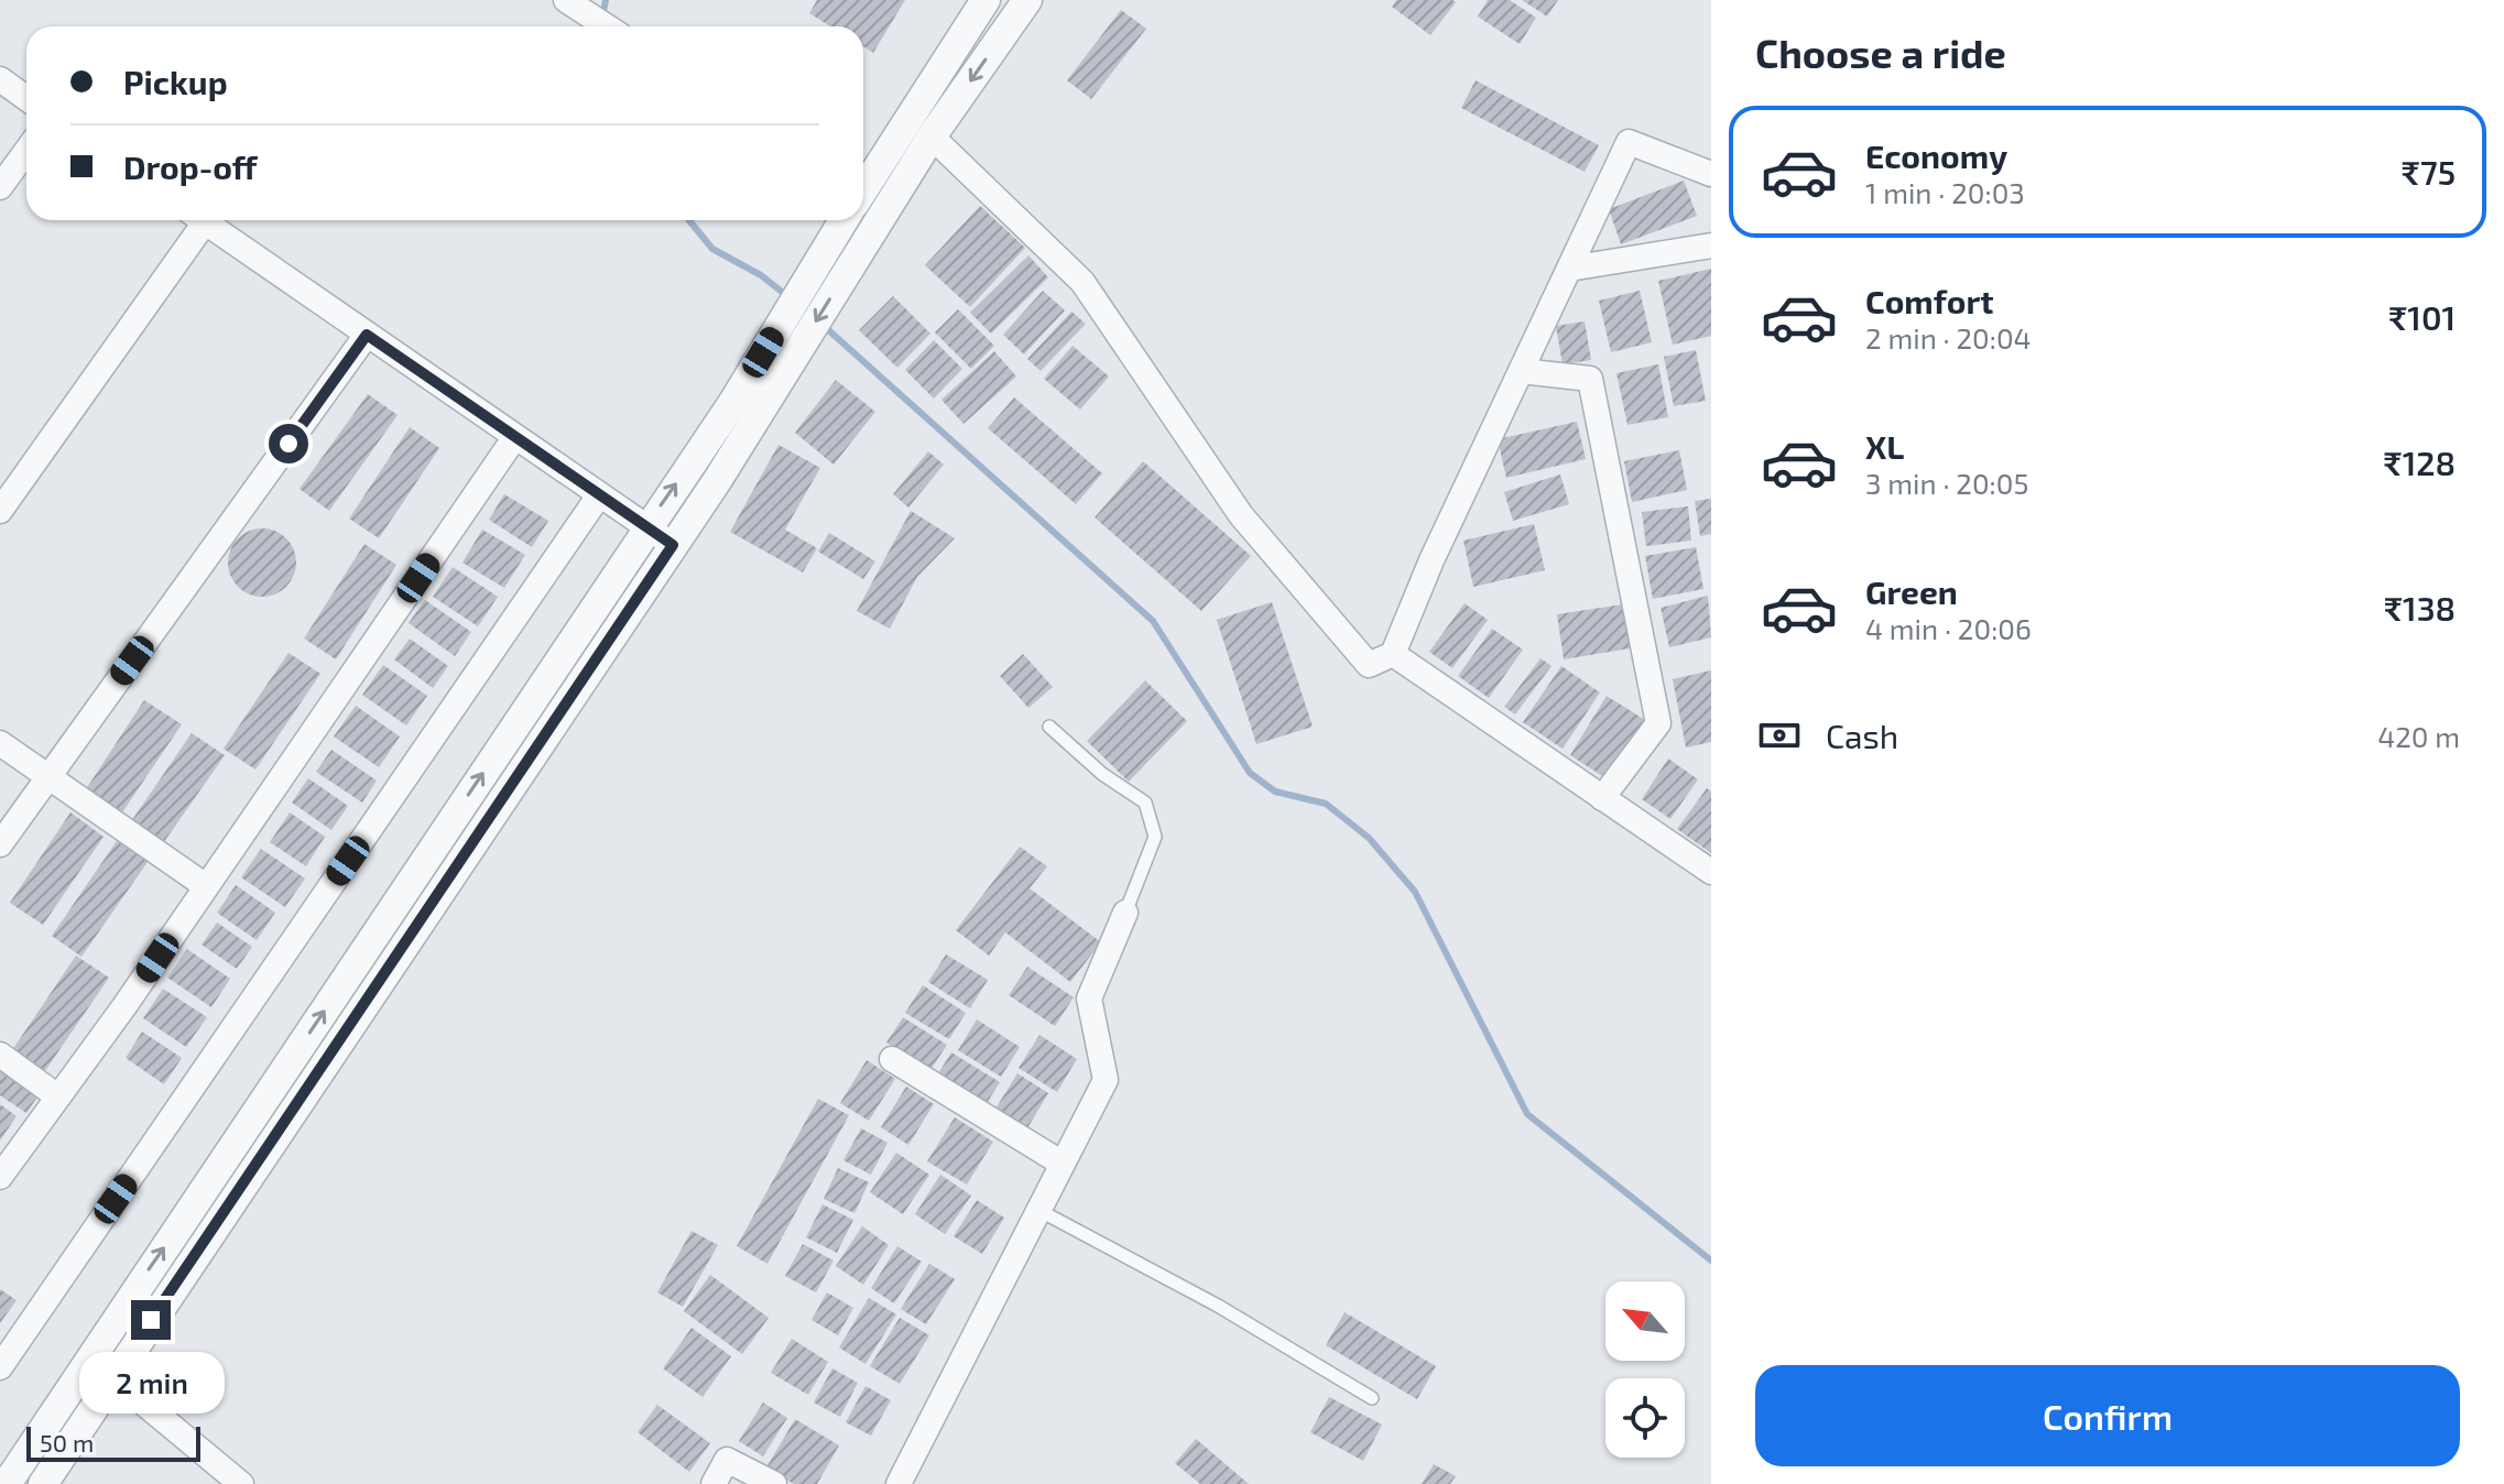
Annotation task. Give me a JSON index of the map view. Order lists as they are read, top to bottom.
{
  "scale_bar": "50 m",
  "north": "top left",
  "page": {
    "heading": "Choose a ride",
    "banner": ["Pickup", "Drop-off"],
    "list": [
      {
        "name": "Economy",
        "note": "1 min · 20:03",
        "value": "₹75"
      },
      {
        "name": "Comfort",
        "note": "2 min · 20:04",
        "value": "₹101"
      },
      {
        "name": "XL",
        "note": "3 min · 20:05",
        "value": "₹128"
      },
      {
        "name": "Green",
        "note": "4 min · 20:06",
        "value": "₹138"
      }
    ],
    "pay": ["Cash", "420 m"],
    "buttons": "Confirm",
    "bubble": "2 min",
    "scale": "50 m"
  }
}
